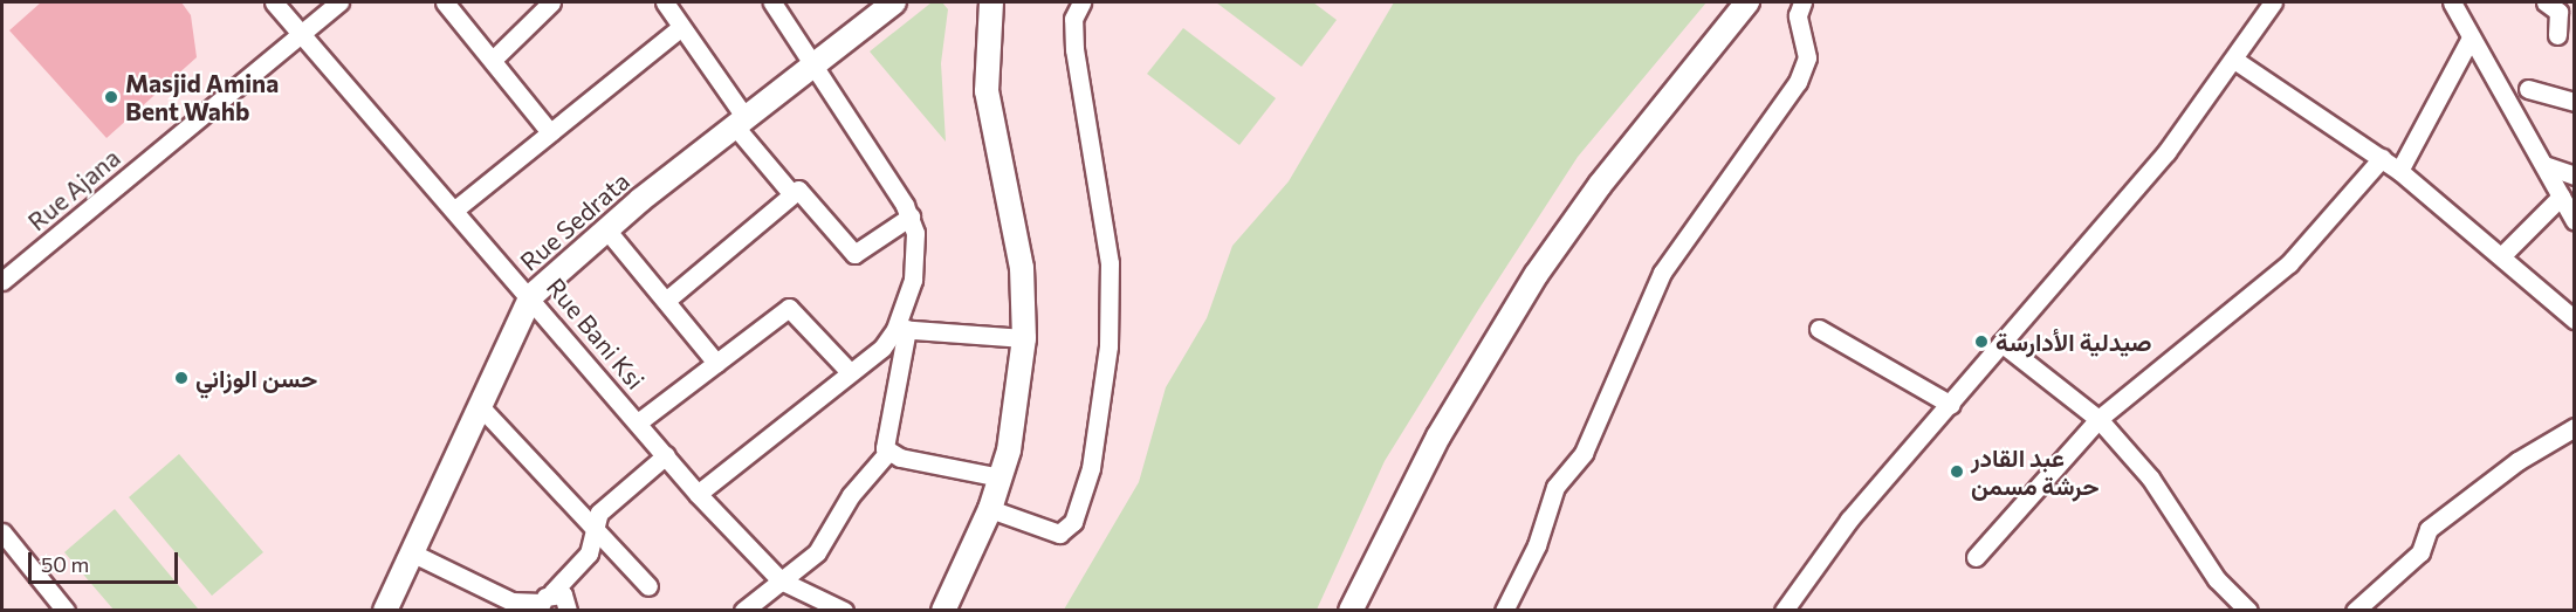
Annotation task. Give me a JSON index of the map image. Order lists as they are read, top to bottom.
{
  "streets": {
    "street": ["Rue Ajana", "Rue Sedrata", "Rue Bani Ksi"]
  },
  "crossings": [
    ["Rue Ajana", "Rue Bani Ksi"],
    ["Rue Sedrata", "Rue Bani Ksi"]
  ],
  "places": [
    "Masjid Amina Bent Wahb",
    "صيدلية الأدارسة",
    "حسن الوزاني",
    "عبد القادر حرشة مسمن"
  ],
  "scale_bar": "50 m"
}
